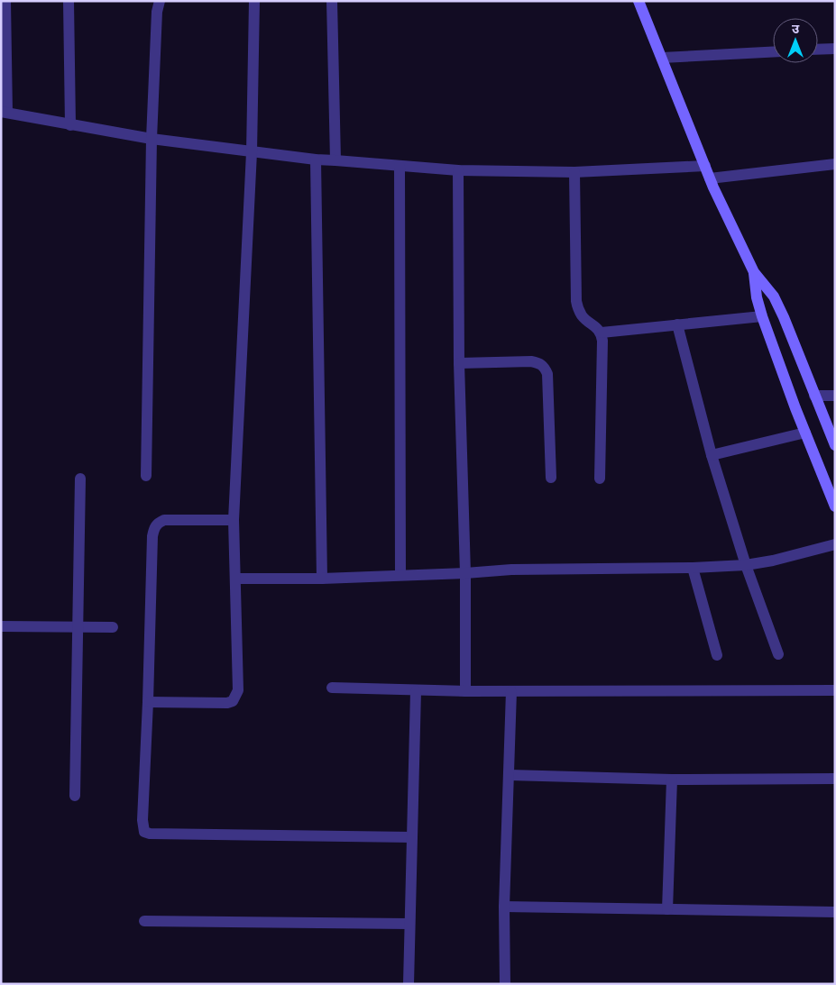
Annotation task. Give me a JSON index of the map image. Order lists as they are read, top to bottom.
{
  "north": "top"
}
